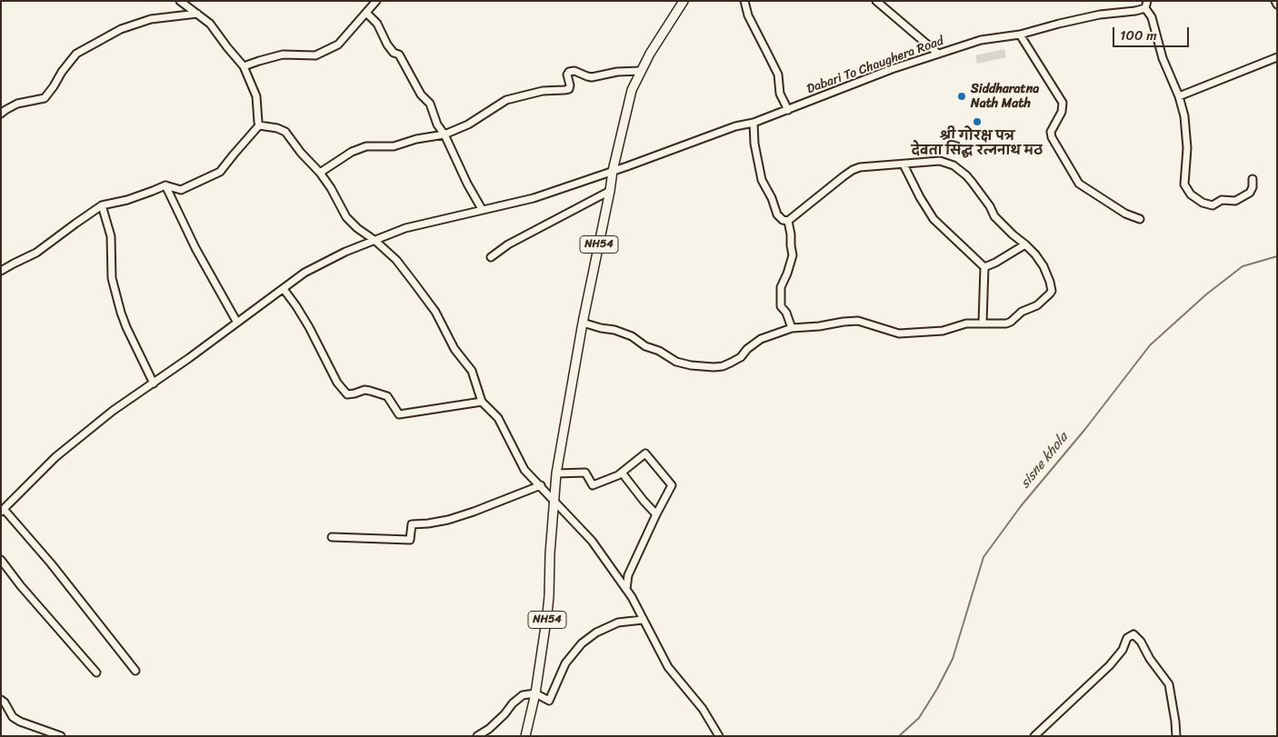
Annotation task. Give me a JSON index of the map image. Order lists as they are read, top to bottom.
{
  "streets": {
    "main road": ["NH54"],
    "street": ["Dabari To Chaughera Road"]
  },
  "crossings": [
    ["Dabari To Chaughera Road", "NH54"]
  ],
  "water": ["sisne khola"],
  "places": ["Siddharatna Nath Math", "श्री गोरक्ष पत्र देवता सिद्ध रत्ननाथ मठ"],
  "scale_bar": "100 m"
}
